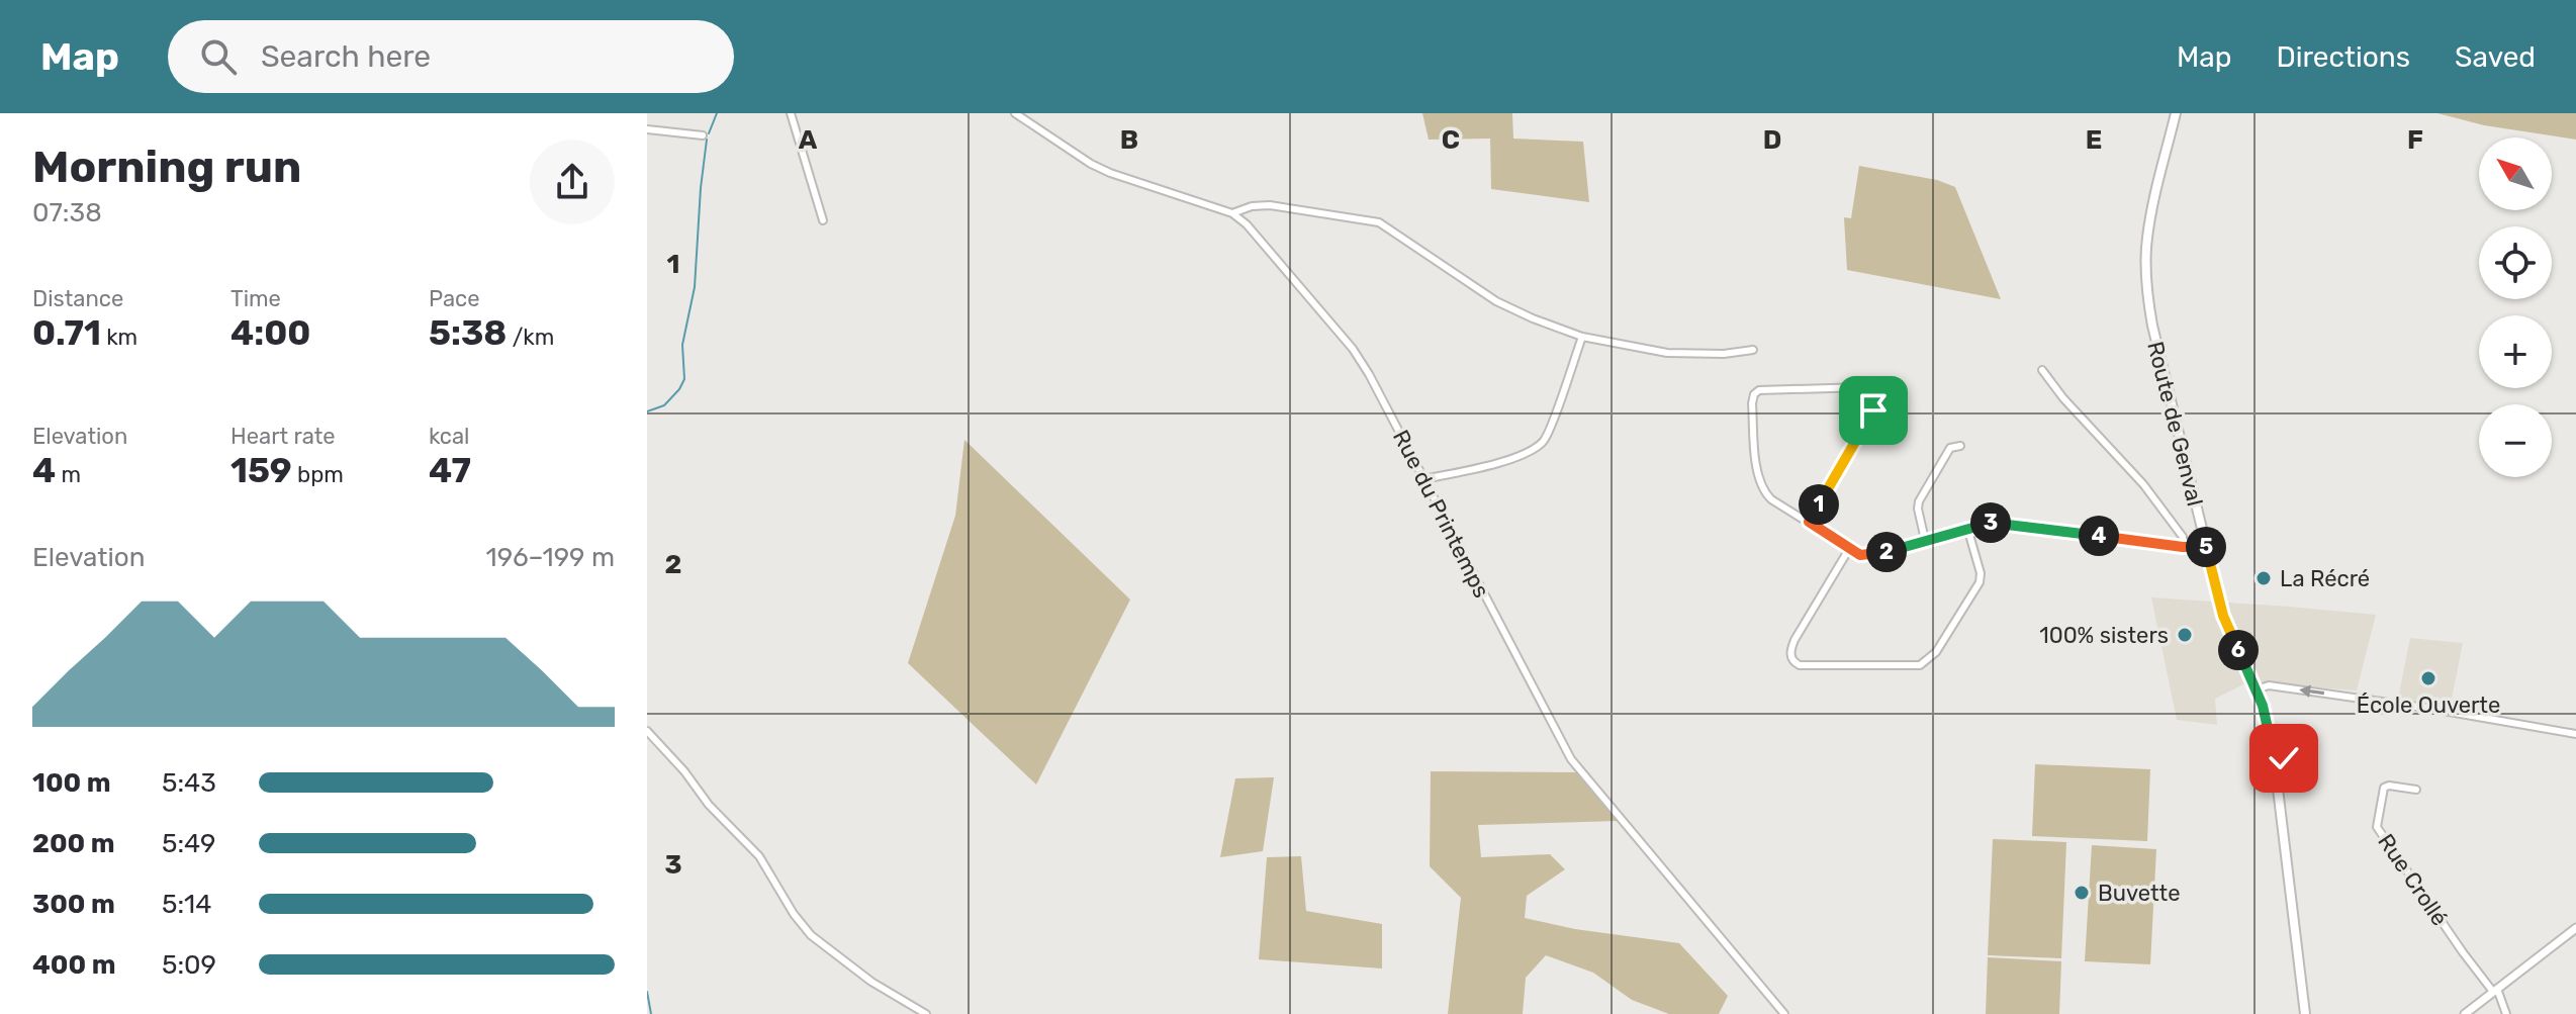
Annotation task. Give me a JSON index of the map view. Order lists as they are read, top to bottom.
{
  "streets": {
    "main road": ["Route de Genval"],
    "street": ["Rue du Printemps", "Rue Crollé"]
  },
  "places": [
    "La Récré",
    "100% sisters",
    "École Ouverte",
    "Buvette"
  ],
  "north": "top left",
  "page": {
    "header": "Map",
    "search": "Search here",
    "nav": ["Map", "Directions", "Saved"],
    "heading": ["Morning run", "07:38"],
    "map_buttons": ["+", "−"],
    "stats": [
      ["Distance", "0.71 km"],
      ["Time", "4:00"],
      ["Pace", "5:38 /km"],
      ["Elevation", "4 m"],
      ["Heart rate", "159 bpm"],
      ["kcal", "47"]
    ],
    "pins": [
      "1",
      "3",
      "4",
      "5",
      "2",
      "6"
    ],
    "chart": ["Elevation", "196–199 m"],
    "list": [
      {
        "name": "100 m",
        "note": "5:43"
      },
      {
        "name": "200 m",
        "note": "5:49"
      },
      {
        "name": "300 m",
        "note": "5:14"
      },
      {
        "name": "400 m",
        "note": "5:09"
      }
    ]
  },
  "grid": {
    "columns": [
      "A",
      "B",
      "C",
      "D",
      "E",
      "F"
    ],
    "rows": ["1", "2", "3"]
  }
}
